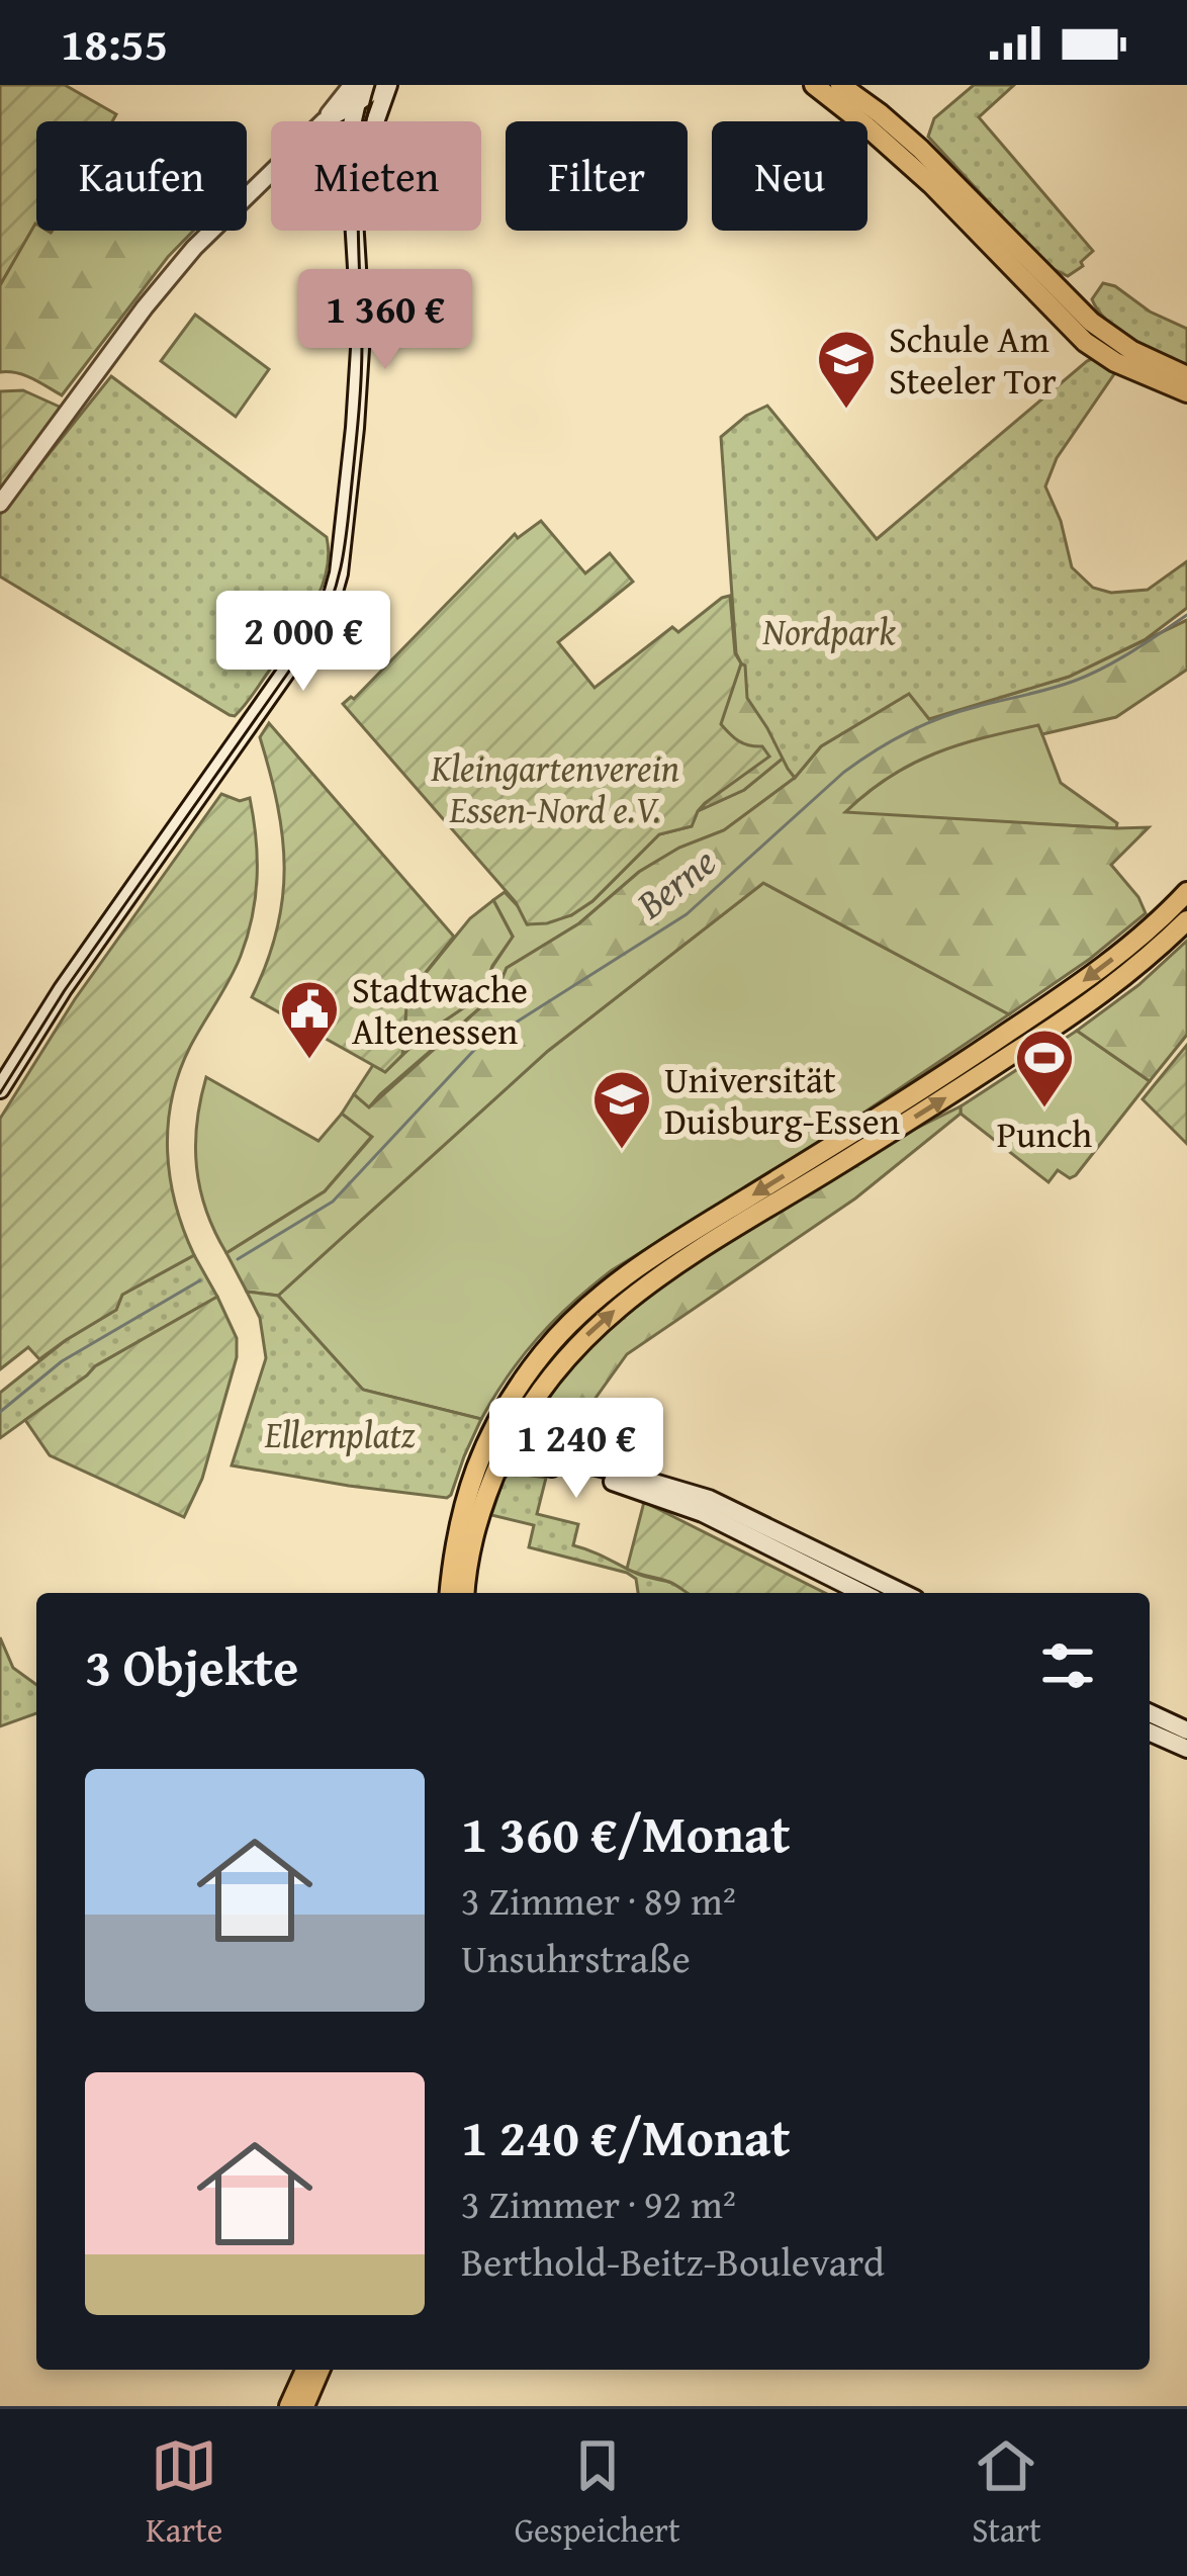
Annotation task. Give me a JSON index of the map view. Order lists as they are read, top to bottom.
{
  "water": ["Berne"],
  "parks": ["Nordpark", "Kleingartenverein Essen-Nord e.V.", "Ellernplatz"],
  "places": {
    "school or university": ["Schule Am Steeler Tor", "Universität Duisburg-Essen"],
    "public building": ["Stadtwache Altenessen"],
    "sports": ["Punch"]
  },
  "page": {
    "status": "18:55",
    "chip": [
      "Kaufen",
      "Mieten",
      "Filter",
      "Neu"
    ],
    "price": ["1 360 €", "2 000 €", "1 240 €"],
    "heading": "3 Objekte",
    "list": [
      {
        "name": "1 360 €/Monat",
        "note": "3 Zimmer · 89 m² · Unsuhrstraße"
      },
      {
        "name": "1 240 €/Monat",
        "note": "3 Zimmer · 92 m² · Berthold-Beitz-Boulevard"
      }
    ],
    "tabs": ["Karte", "Gespeichert", "Start"]
  }
}
